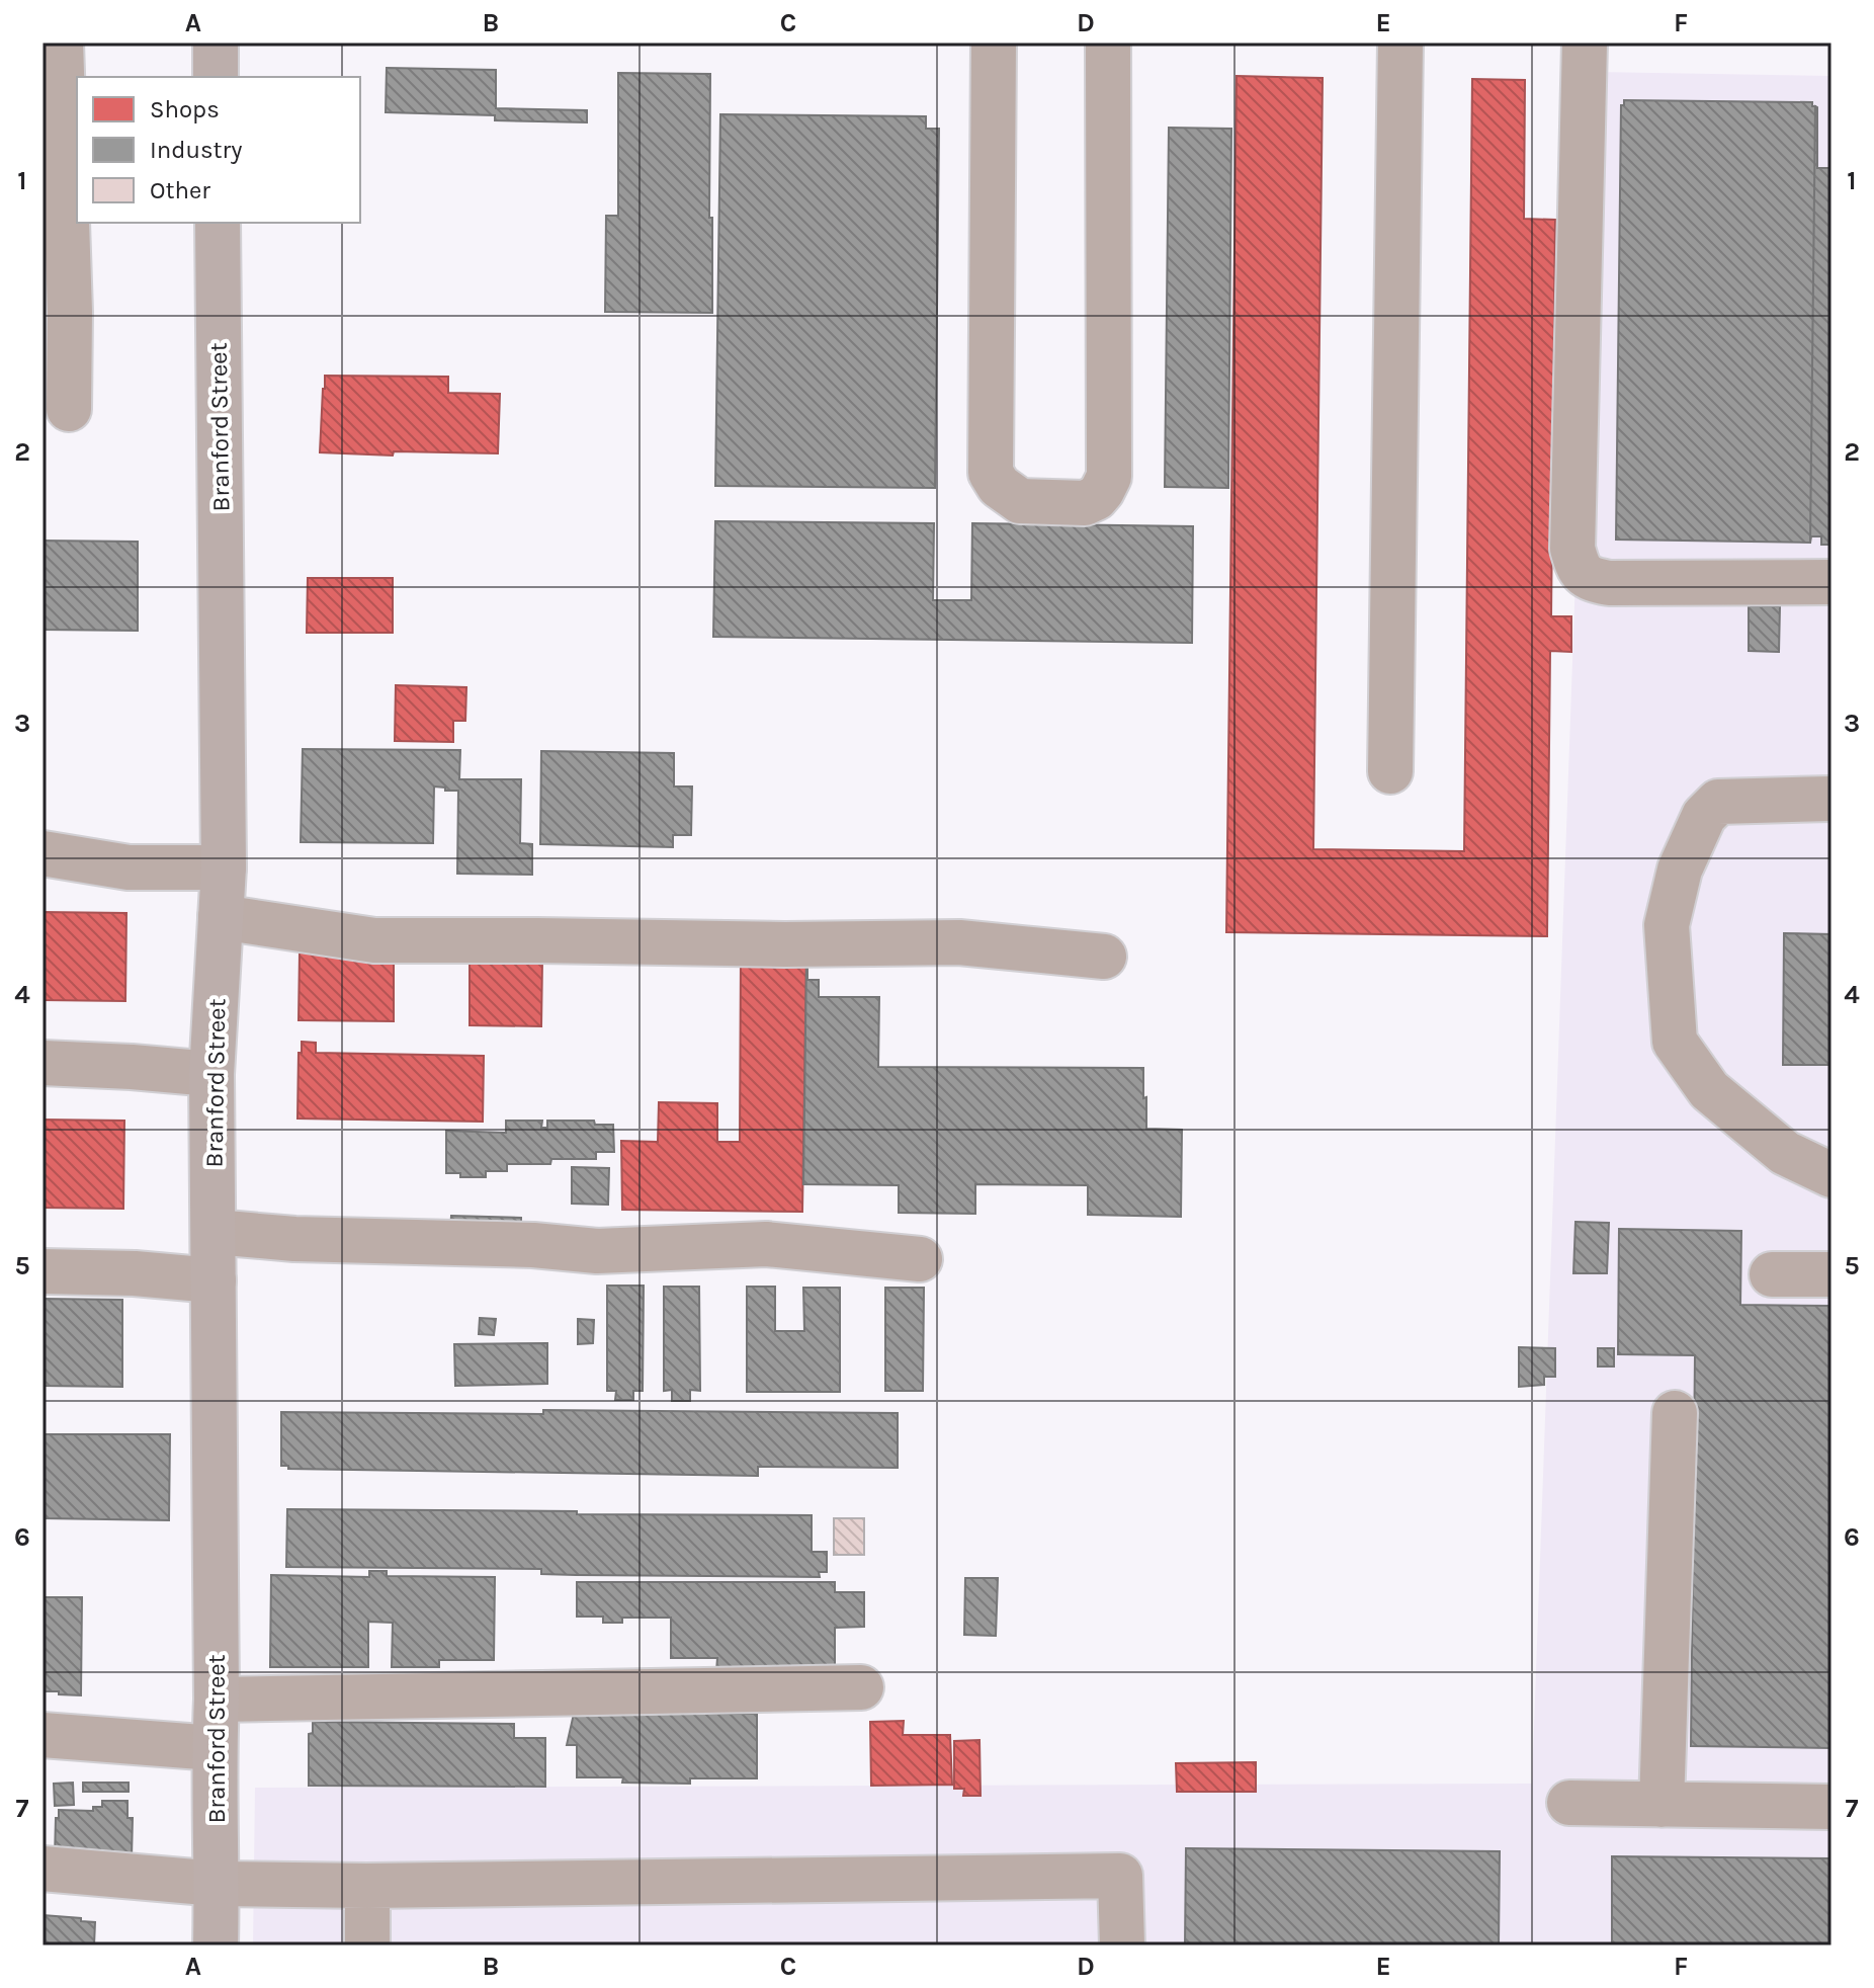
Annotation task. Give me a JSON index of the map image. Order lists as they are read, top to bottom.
{
  "streets": {
    "main road": ["Branford Street"]
  },
  "legend": ["Shops", "Industry", "Other"],
  "grid": {
    "columns": [
      "A",
      "B",
      "C",
      "D",
      "E",
      "F"
    ],
    "rows": [
      "1",
      "2",
      "3",
      "4",
      "5",
      "6",
      "7"
    ]
  }
}
